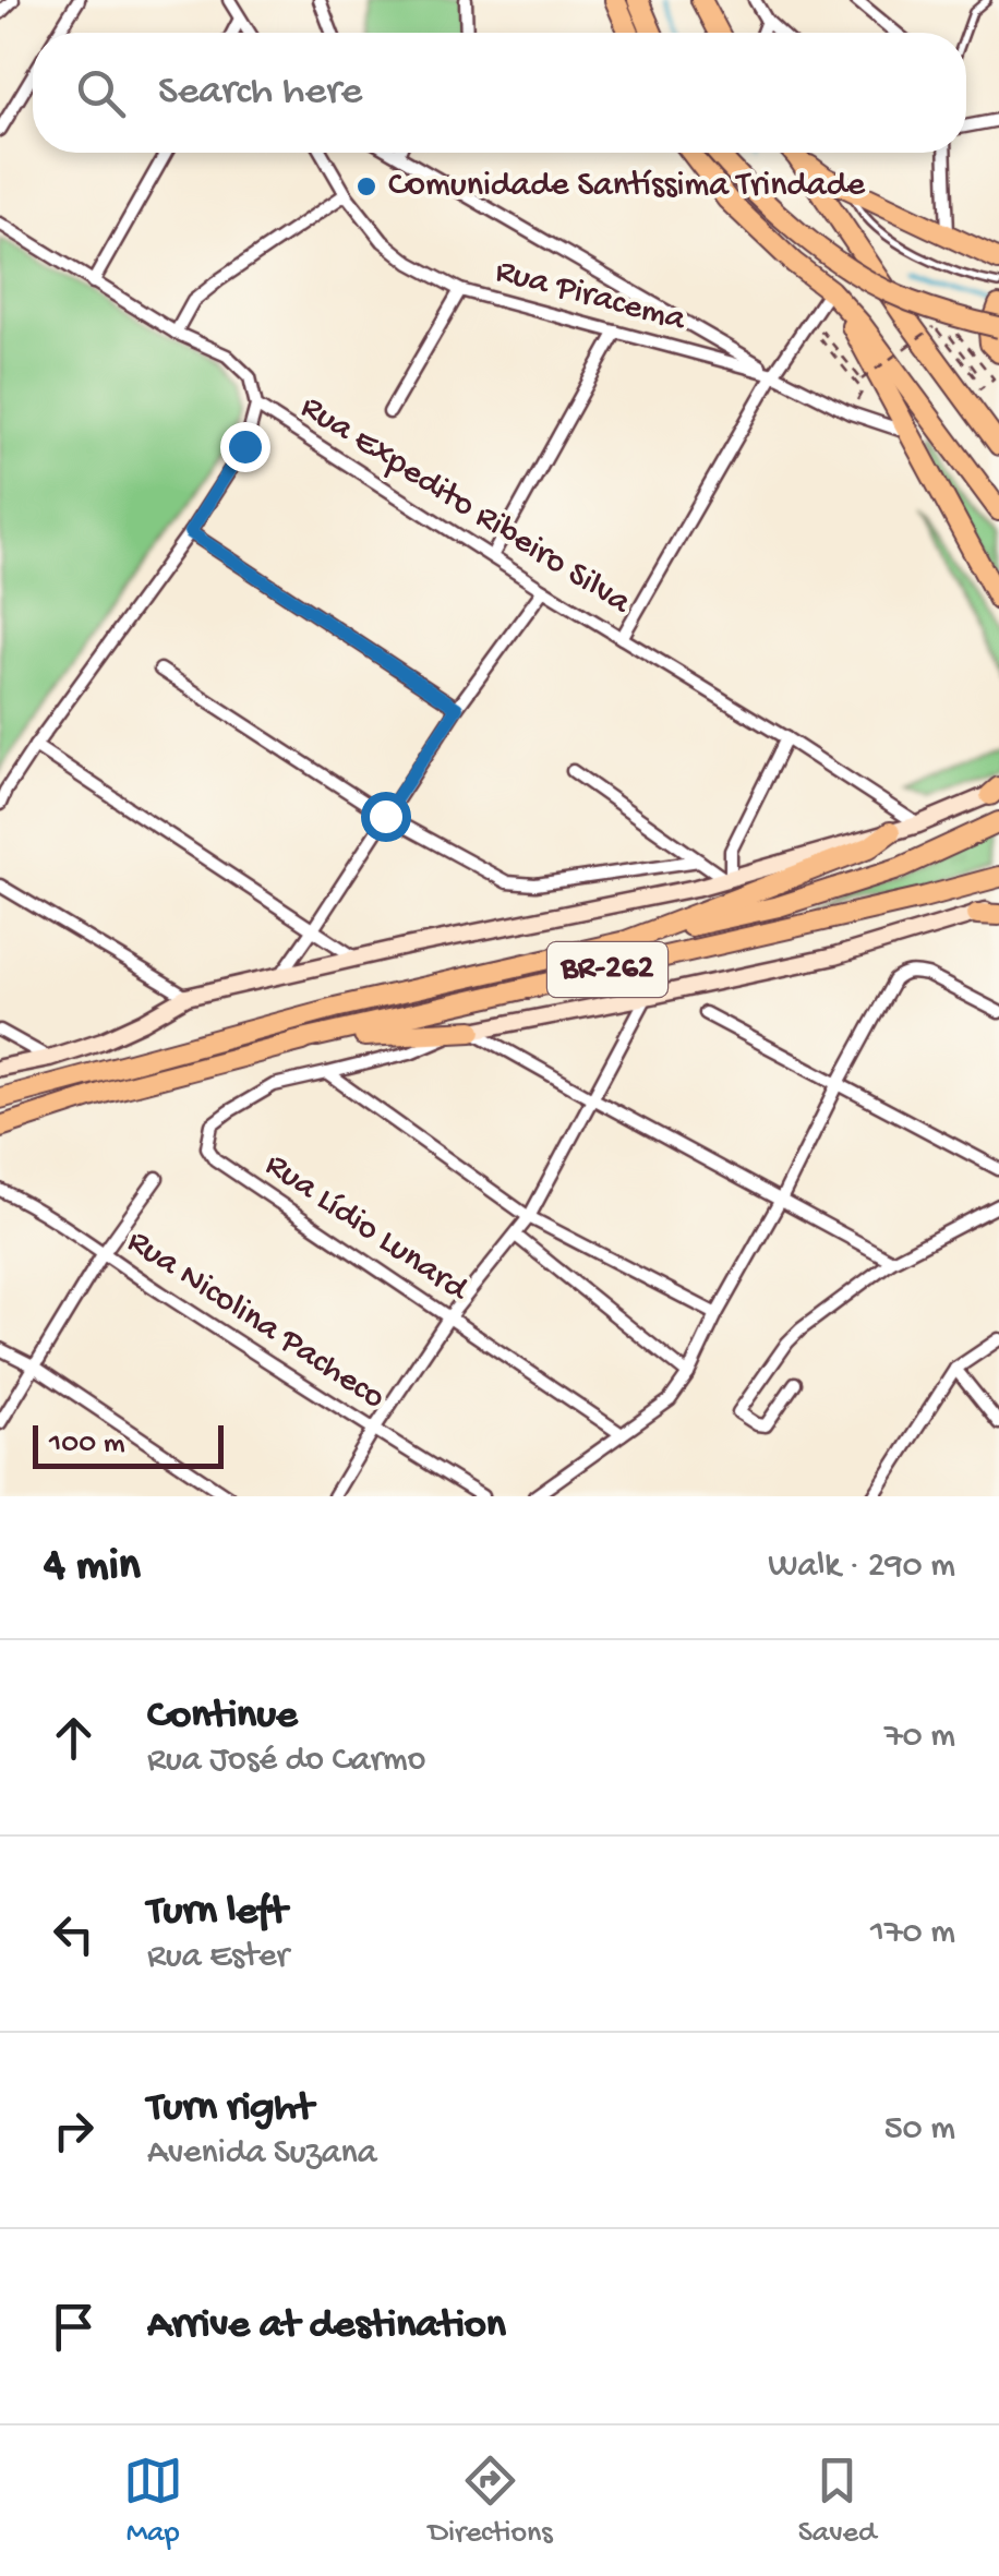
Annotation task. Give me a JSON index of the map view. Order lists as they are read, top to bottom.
{
  "streets": {
    "highway": ["BR-262"],
    "street": [
      "Rua Piracema",
      "Rua Expedito Ribeiro Silva",
      "Rua Lídio Lunard",
      "Rua Nicolina Pacheco"
    ]
  },
  "crossings": [
    ["BR-262", "Rua Lídio Lunard"]
  ],
  "places": ["Comunidade Santíssima Trindade"],
  "scale_bar": "100 m",
  "page": {
    "search": "Search here",
    "scale": "100 m",
    "heading": ["4 min", "Walk · 290 m"],
    "list": [
      ["Continue", "Rua José do Carmo", "70 m"],
      ["Turn left", "Rua Ester", "170 m"],
      ["Turn right", "Avenida Suzana", "50 m"],
      "Arrive at destination"
    ],
    "nav": ["Map", "Directions", "Saved"]
  }
}
